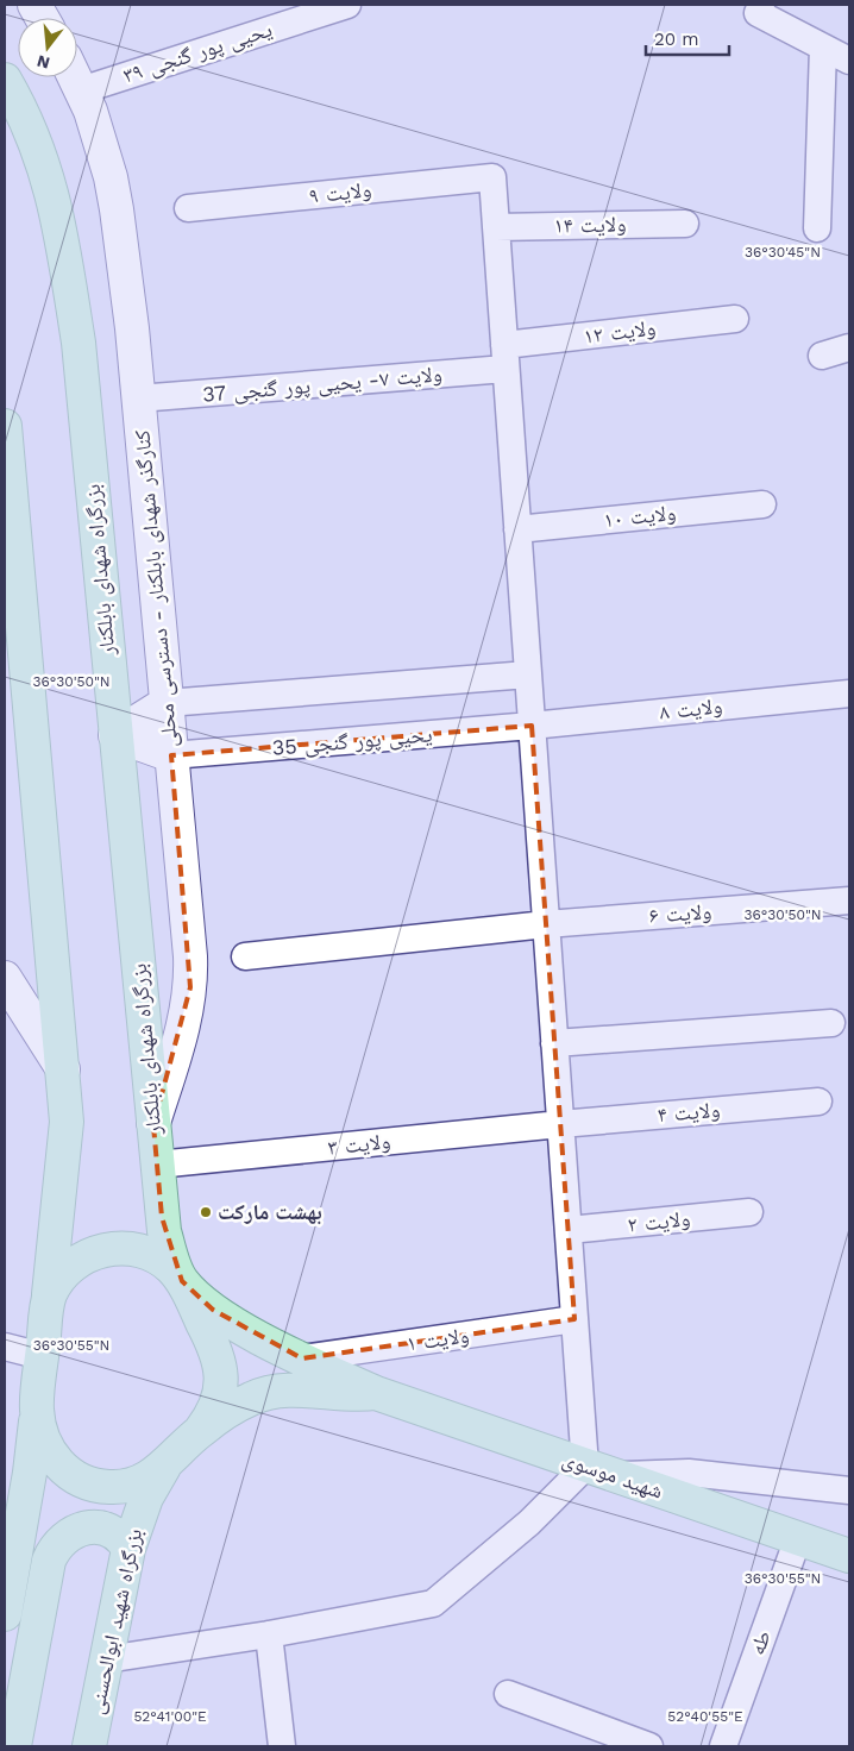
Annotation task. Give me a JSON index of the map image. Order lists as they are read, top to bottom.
{
  "streets": {
    "main road": [
      "بزرگراه شهدای بابلکنار",
      "کنارگذر شهدای بابلکنار - دسترسی محلی",
      "شهید موسوی",
      "بزرگراه شهید ابوالحسنی"
    ],
    "street": [
      "یحیی پور گنجی ۳۹",
      "ولایت ۹",
      "ولایت ۱۴",
      "ولایت ۱۲",
      "ولایت ۷- یحیی پور گنجی 37",
      "ولایت ۱۰",
      "ولایت ۸",
      "یحیی پور گنجی 35",
      "ولایت ۶",
      "ولایت ۴",
      "ولایت ۳",
      "ولایت ۲",
      "ولایت ۱",
      "طه"
    ]
  },
  "crossings": [
    ["یحیی پور گنجی ۳۹", "کنارگذر شهدای بابلکنار - دسترسی محلی"],
    ["ولایت ۹", "ولایت ۱۴"],
    ["ولایت ۱۲", "ولایت ۷- یحیی پور گنجی 37"],
    ["ولایت ۷- یحیی پور گنجی 37", "کنارگذر شهدای بابلکنار - دسترسی محلی"],
    ["بزرگراه شهدای بابلکنار", "کنارگذر شهدای بابلکنار - دسترسی محلی"],
    ["بزرگراه شهدای بابلکنار", "ولایت ۳"],
    ["بزرگراه شهدای بابلکنار", "شهید موسوی"],
    ["بزرگراه شهدای بابلکنار", "بزرگراه شهید ابوالحسنی"],
    ["کنارگذر شهدای بابلکنار - دسترسی محلی", "یحیی پور گنجی 35"],
    ["ولایت ۸", "یحیی پور گنجی 35"],
    ["ولایت ۴", "ولایت ۳"],
    ["ولایت ۱", "شهید موسوی"],
    ["شهید موسوی", "بزرگراه شهید ابوالحسنی"],
    ["شهید موسوی", "طه"]
  ],
  "places": ["بهشت مارکت"],
  "scale_bar": "20 m",
  "north": "bottom",
  "coordinates": [
    "36°30'45\"N",
    "36°30'50\"N",
    "36°30'55\"N",
    "52°41'00\"E",
    "52°40'55\"E"
  ]
}
